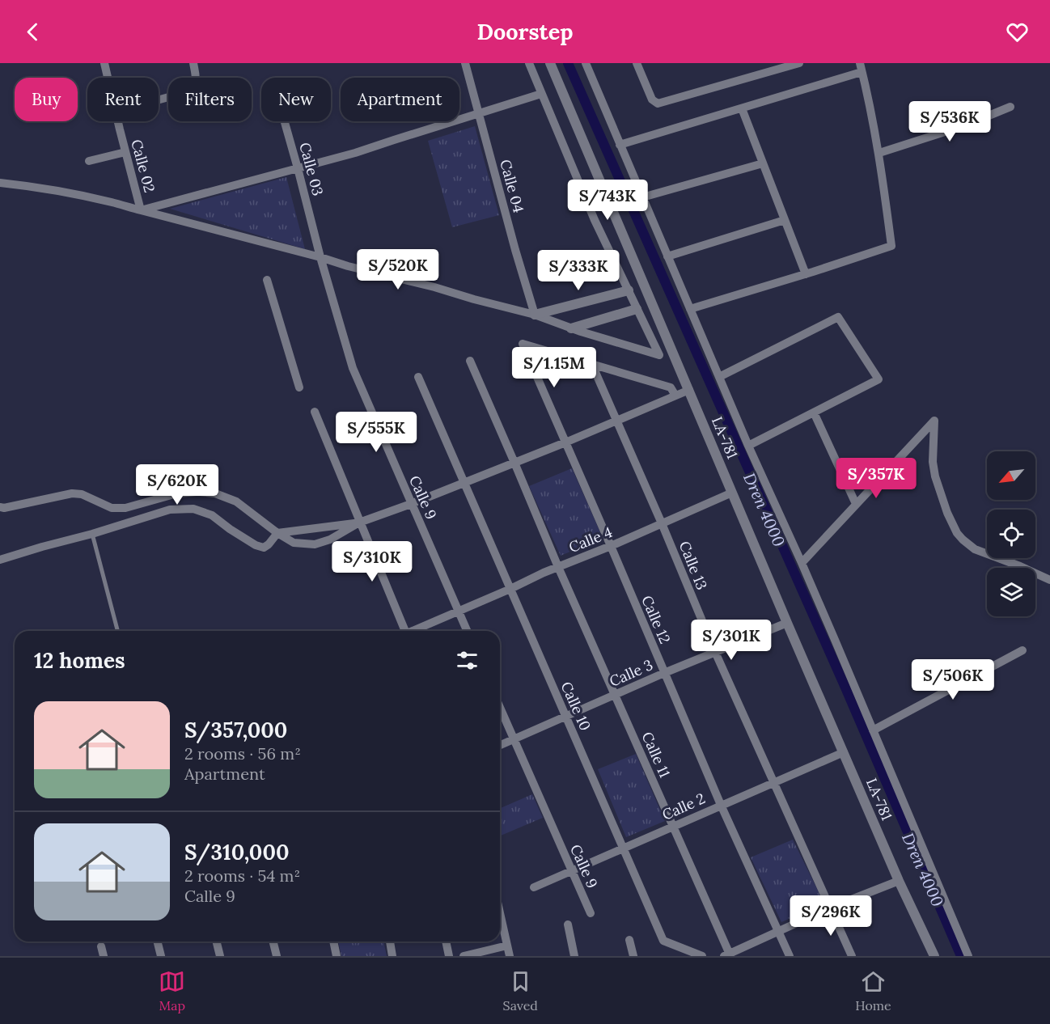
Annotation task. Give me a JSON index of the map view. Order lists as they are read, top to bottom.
{
  "streets": {
    "street": [
      "Calle 02",
      "Calle 03",
      "Calle 04",
      "LA-781",
      "Calle 9",
      "Calle 4",
      "Calle 13",
      "Calle 12",
      "Calle 3",
      "Calle 10",
      "Calle 11",
      "Calle 2"
    ]
  },
  "crossings": [
    ["Calle 03", "Calle 9"],
    ["LA-781", "Calle 4"],
    ["LA-781", "Calle 3"],
    ["LA-781", "Calle 2"],
    ["Calle 9", "Calle 4"],
    ["Calle 9", "Calle 3"],
    ["Calle 9", "Calle 2"],
    ["Calle 4", "Calle 13"],
    ["Calle 4", "Calle 12"],
    ["Calle 4", "Calle 10"],
    ["Calle 4", "Calle 11"],
    ["Calle 13", "Calle 12"],
    ["Calle 13", "Calle 3"],
    ["Calle 13", "Calle 2"],
    ["Calle 12", "Calle 3"],
    ["Calle 12", "Calle 2"],
    ["Calle 3", "Calle 10"],
    ["Calle 3", "Calle 11"],
    ["Calle 10", "Calle 2"],
    ["Calle 11", "Calle 2"]
  ],
  "water": ["Dren 4000"],
  "north": "bottom left",
  "page": {
    "header": "Doorstep",
    "chip": [
      "Buy",
      "Rent",
      "Filters",
      "New",
      "Apartment"
    ],
    "price": [
      "S/536K",
      "S/743K",
      "S/520K",
      "S/333K",
      "S/1.15M",
      "S/555K",
      "S/357K",
      "S/620K",
      "S/310K",
      "S/301K",
      "S/506K",
      "S/296K"
    ],
    "heading": "12 homes",
    "list": [
      {
        "name": "S/357,000",
        "note": "2 rooms · 56 m² · Apartment"
      },
      {
        "name": "S/310,000",
        "note": "2 rooms · 54 m² · Calle 9"
      }
    ],
    "tabs": ["Map", "Saved", "Home"]
  }
}
